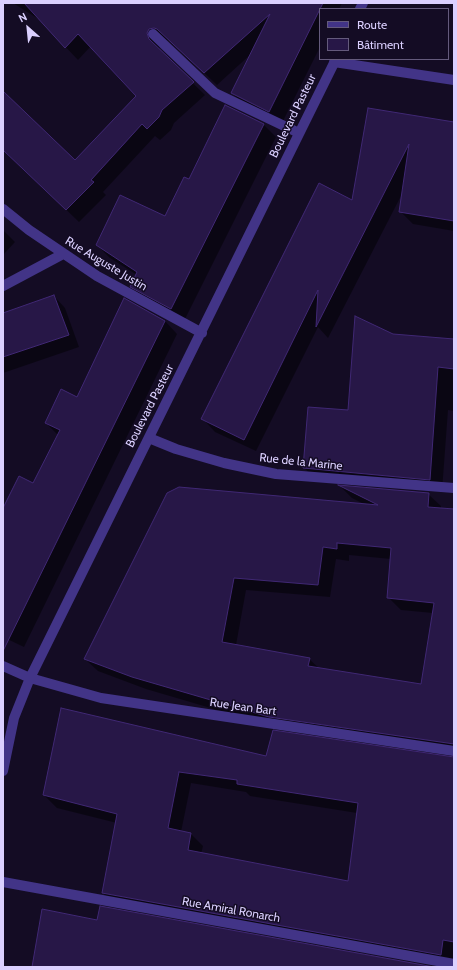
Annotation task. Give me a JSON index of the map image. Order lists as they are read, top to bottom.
{
  "streets": {
    "street": [
      "Boulevard Pasteur",
      "Rue Auguste Justin",
      "Rue de la Marine",
      "Rue Jean Bart",
      "Rue Amiral Ronarch"
    ]
  },
  "crossings": [
    ["Boulevard Pasteur", "Rue Auguste Justin"],
    ["Boulevard Pasteur", "Rue de la Marine"],
    ["Boulevard Pasteur", "Rue Jean Bart"]
  ],
  "legend": ["Route", "Bâtiment"],
  "north": "top left"
}
